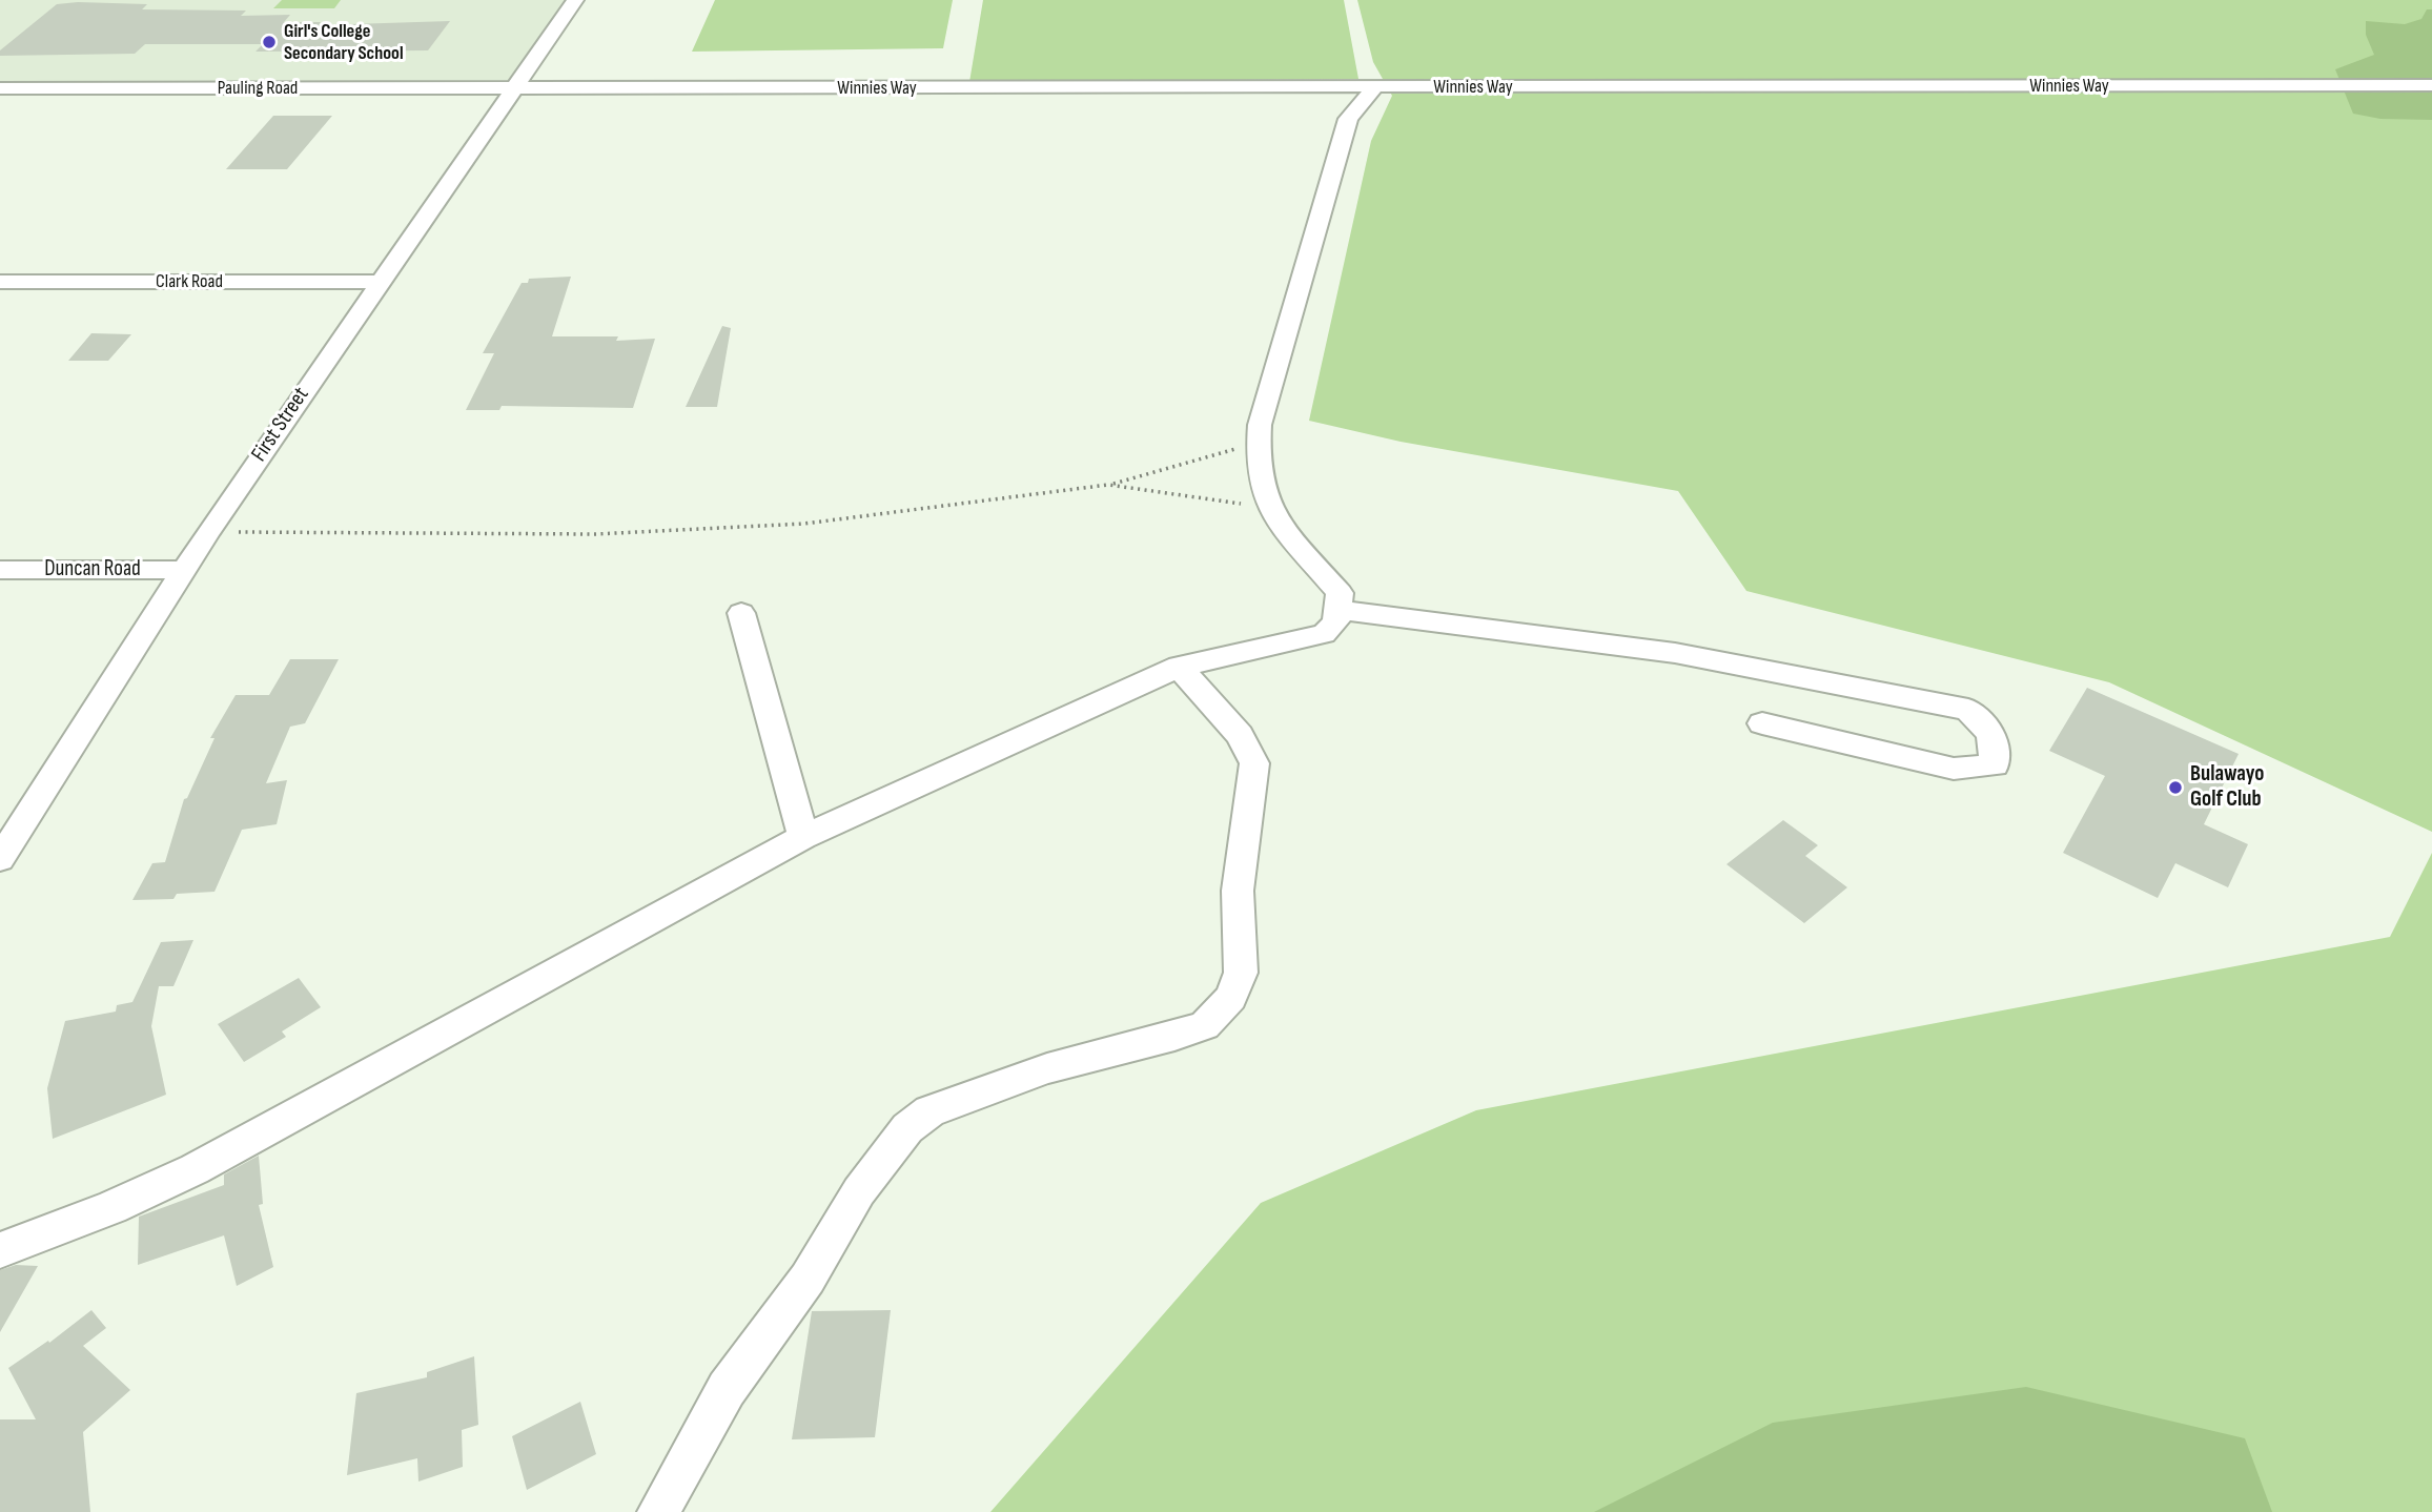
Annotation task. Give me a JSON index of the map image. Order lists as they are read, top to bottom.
{
  "streets": {
    "street": [
      "Winnies Way",
      "Pauling Road",
      "Clark Road",
      "First Street",
      "Duncan Road"
    ]
  },
  "crossings": [
    ["Winnies Way", "Pauling Road"],
    ["Winnies Way", "First Street"],
    ["Pauling Road", "First Street"],
    ["Clark Road", "First Street"],
    ["First Street", "Duncan Road"]
  ],
  "places": ["Girl's College Secondary School", "Bulawayo Golf Club"]
}
